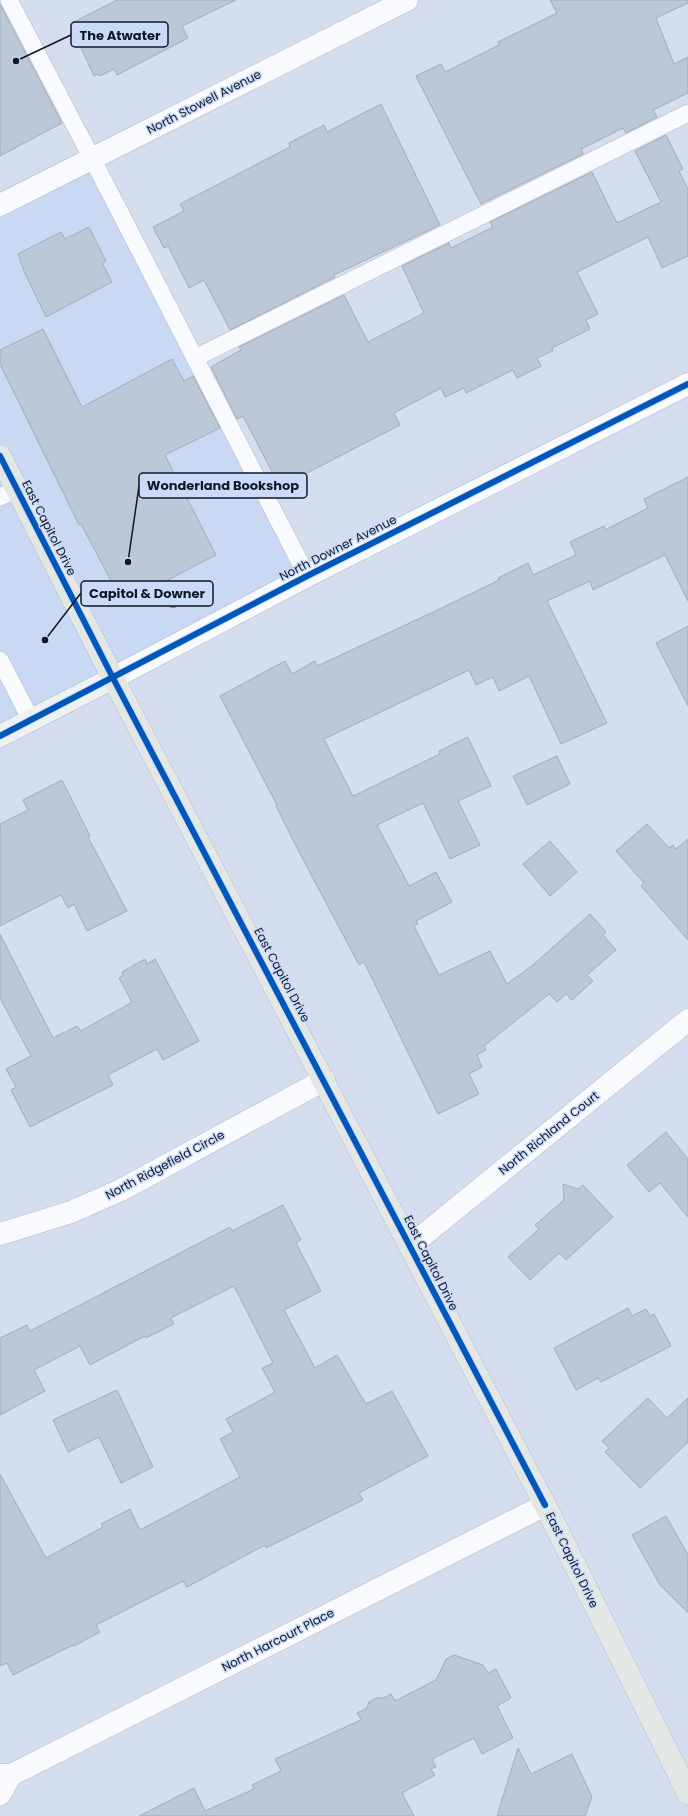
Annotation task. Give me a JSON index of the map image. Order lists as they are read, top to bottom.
{
  "streets": {
    "main road": ["East Capitol Drive"],
    "street": [
      "North Stowell Avenue",
      "North Downer Avenue",
      "North Richland Court",
      "North Ridgefield Circle",
      "North Harcourt Place"
    ]
  },
  "crossings": [
    ["East Capitol Drive", "North Downer Avenue"],
    ["East Capitol Drive", "North Richland Court"],
    ["East Capitol Drive", "North Ridgefield Circle"],
    ["East Capitol Drive", "North Harcourt Place"]
  ],
  "places": ["The Atwater", "Wonderland Bookshop", "Capitol & Downer"]
}
